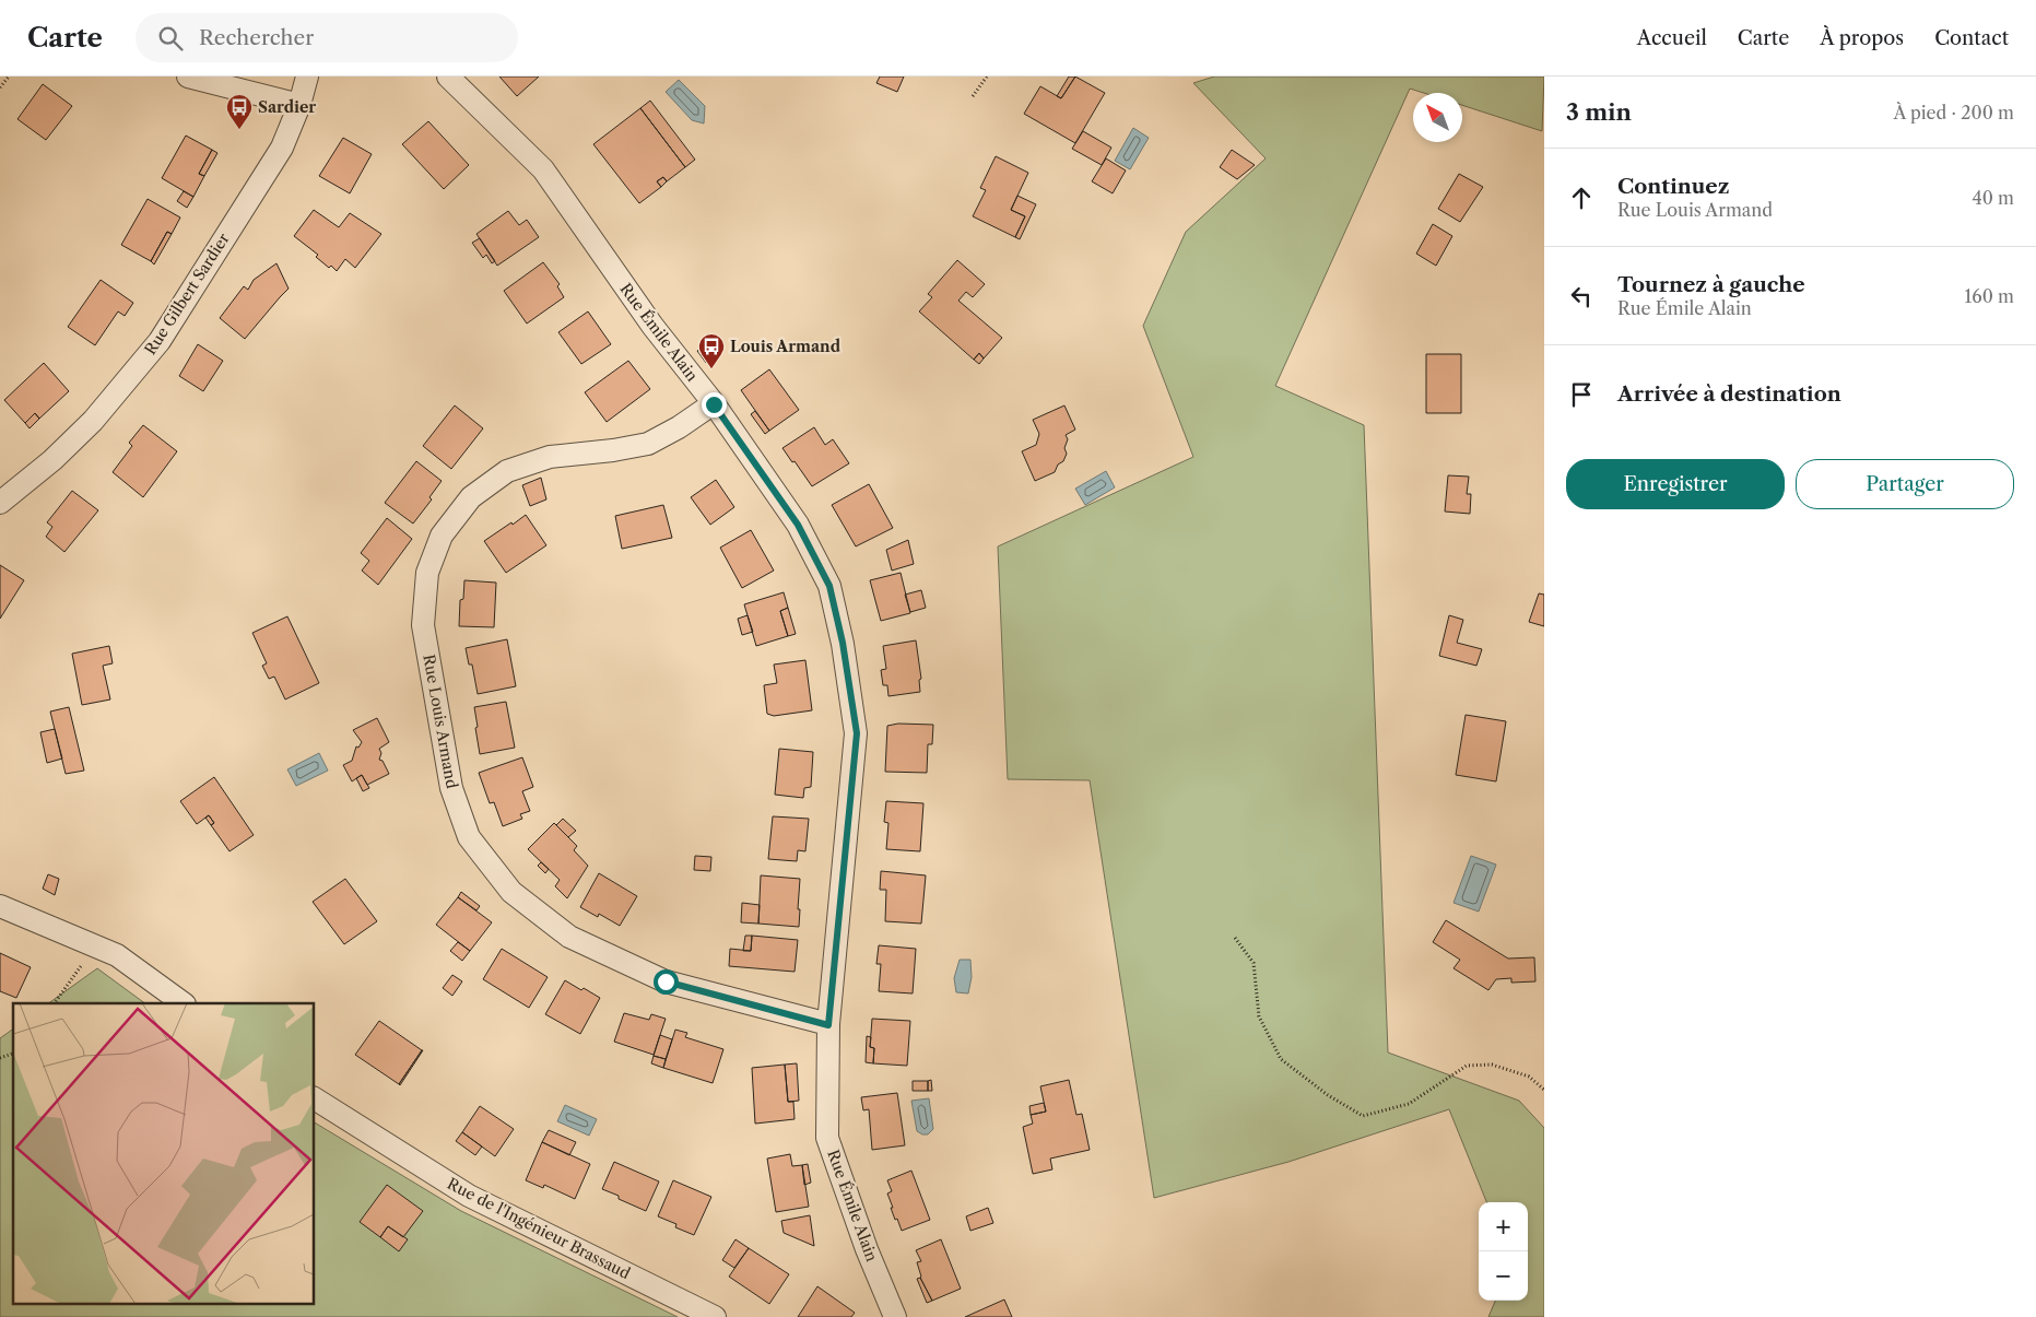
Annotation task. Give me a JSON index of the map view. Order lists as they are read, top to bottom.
{
  "streets": {
    "street": [
      "Rue Gilbert Sardier",
      "Rue Émile Alain",
      "Rue Louis Armand",
      "Rue de l'Ingénieur Brassaud"
    ]
  },
  "crossings": [
    ["Rue Émile Alain", "Rue Louis Armand"]
  ],
  "places": {
    "bus stop": ["Sardier", "Louis Armand"]
  },
  "north": "top left",
  "page": {
    "header": "Carte",
    "search": "Rechercher",
    "nav": [
      "Accueil",
      "Carte",
      "À propos",
      "Contact"
    ],
    "heading": ["3 min", "À pied · 200 m"],
    "list": [
      ["Continuez", "Rue Louis Armand", "40 m"],
      ["Tournez à gauche", "Rue Émile Alain", "160 m"],
      "Arrivée à destination"
    ],
    "buttons": ["Enregistrer", "Partager"],
    "map_buttons": ["+", "−"]
  }
}
